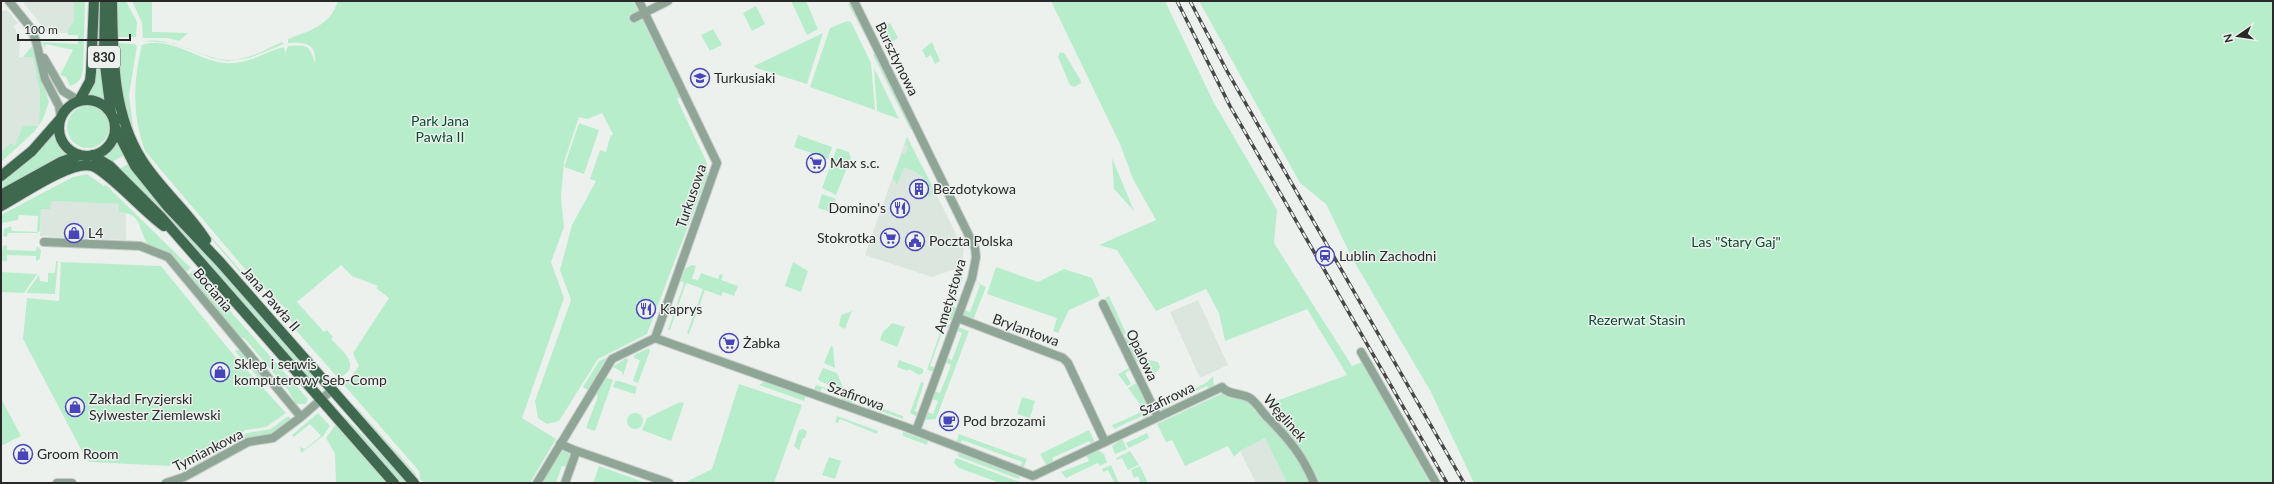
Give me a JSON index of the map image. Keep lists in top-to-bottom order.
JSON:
{
  "streets": {
    "main road": ["830", "Jana Pawła II"],
    "street": [
      "Bursztynowa",
      "Turkusowa",
      "Bociania",
      "Ametystowa",
      "Brylantowa",
      "Opalowa",
      "Szafirowa",
      "Węglinek",
      "Tymiankowa"
    ]
  },
  "crossings": [
    ["830", "Jana Pawła II"],
    ["Bursztynowa", "Ametystowa"],
    ["Turkusowa", "Szafirowa"],
    ["Bociania", "Tymiankowa"],
    ["Ametystowa", "Brylantowa"],
    ["Ametystowa", "Szafirowa"],
    ["Brylantowa", "Szafirowa"],
    ["Opalowa", "Szafirowa"],
    ["Szafirowa", "Węglinek"]
  ],
  "parks": ["Park Jana Pawła II", "Las \"Stary Gaj\"", "Rezerwat Stasin"],
  "places": {
    "school or university": ["Turkusiaki"],
    "supermarket": ["Max s.c.", "Stokrotka", "Żabka"],
    "building": ["Bezdotykowa"],
    "restaurant": ["Domino's", "Kaprys"],
    "shop": [
      "L4",
      "Sklep i serwis komputerowy Seb-Comp",
      "Zakład Fryzjerski Sylwester Ziemlewski",
      "Groom Room"
    ],
    "public building": ["Poczta Polska"],
    "station": ["Lublin Zachodni"],
    "cafe": ["Pod brzozami"]
  },
  "scale_bar": "100 m",
  "north": "left"
}
